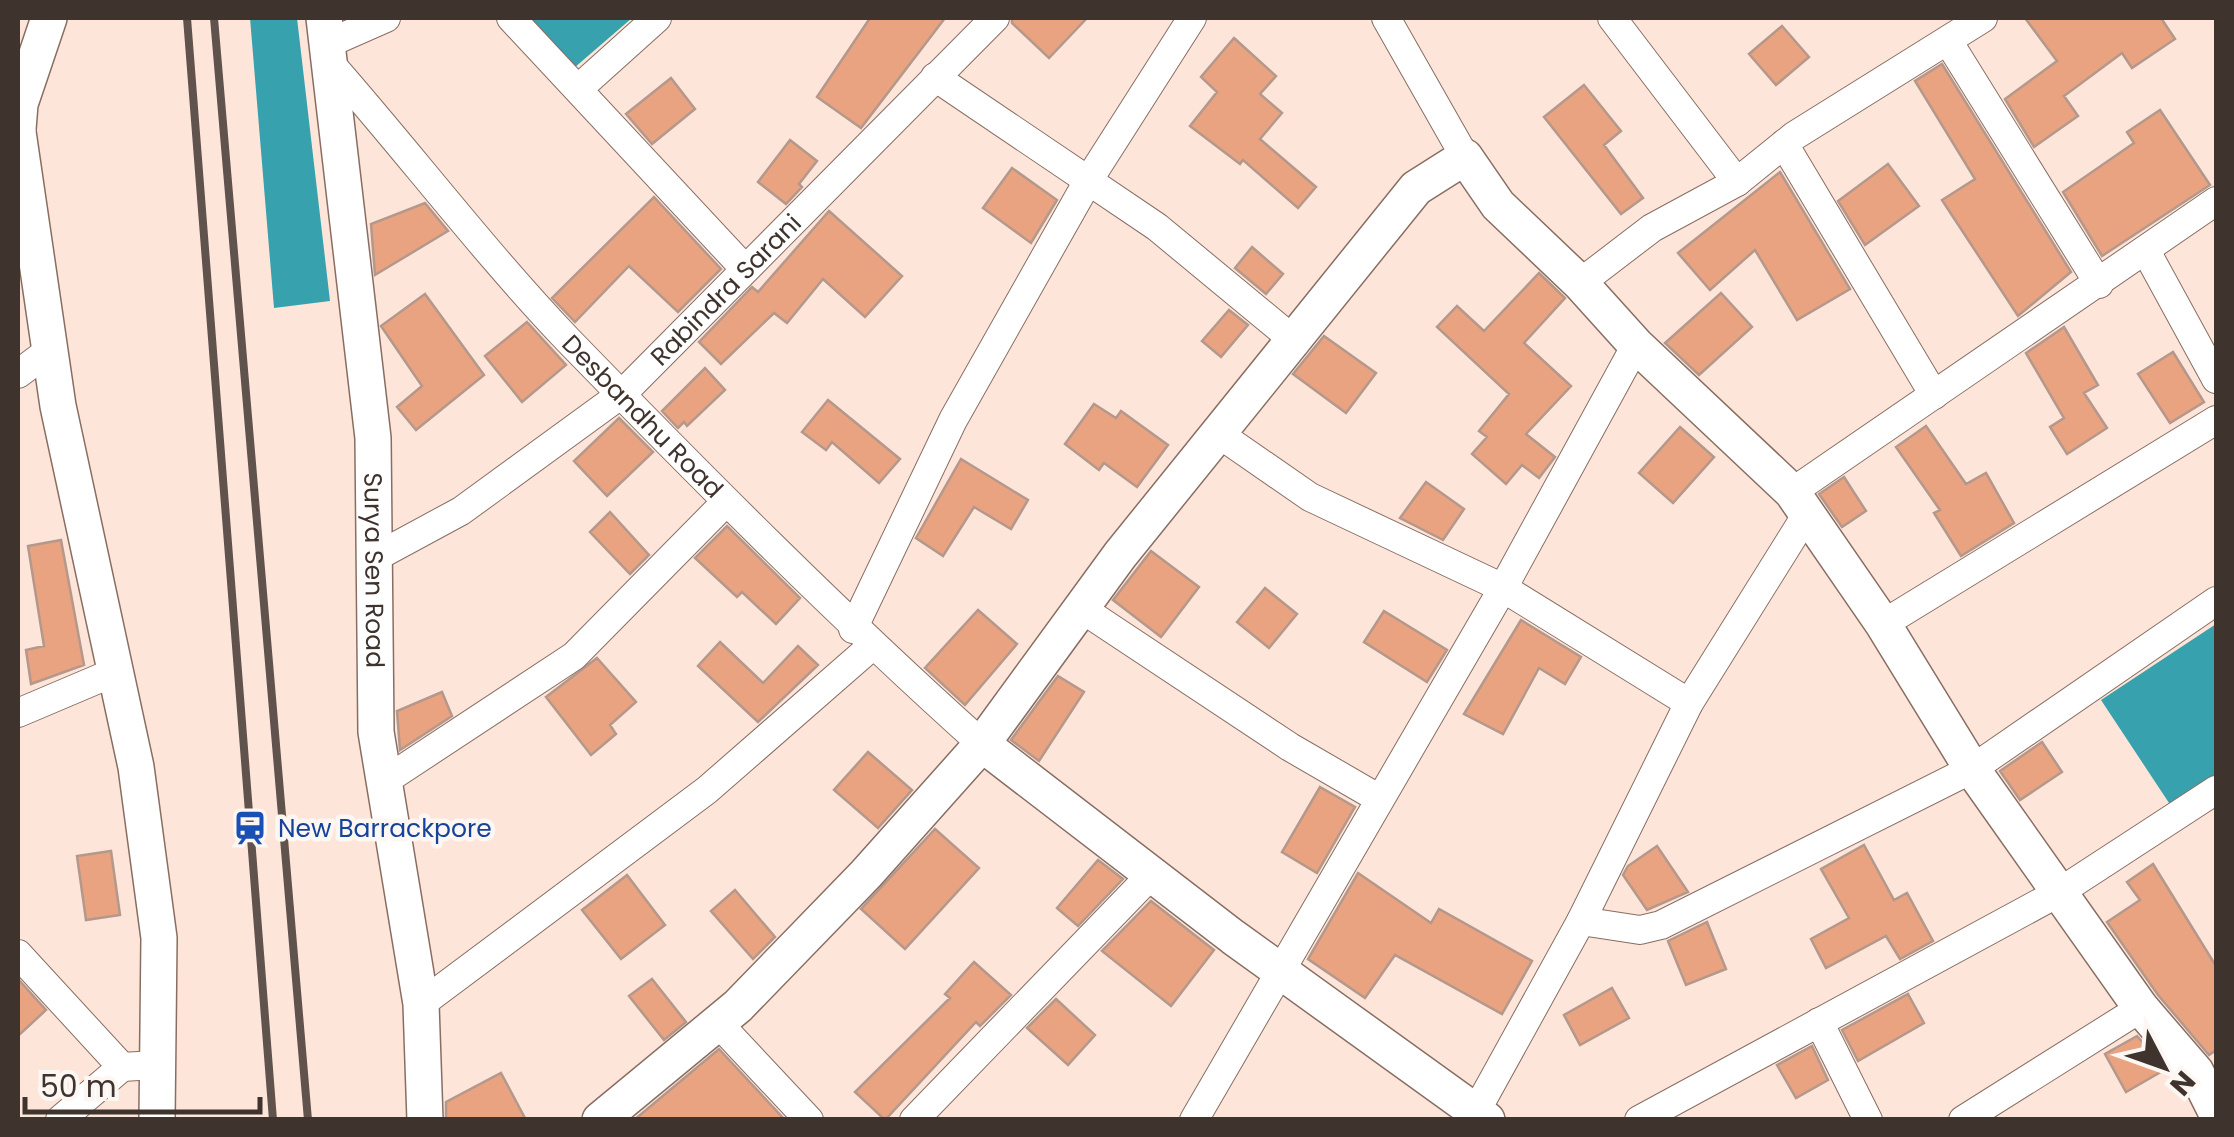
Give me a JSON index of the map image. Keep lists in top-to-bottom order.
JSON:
{
  "streets": {
    "street": ["Rabindra Sarani", "Desbandhu Road", "Surya Sen Road"]
  },
  "crossings": [
    ["Rabindra Sarani", "Desbandhu Road"],
    ["Rabindra Sarani", "Surya Sen Road"],
    ["Desbandhu Road", "Surya Sen Road"]
  ],
  "places": {
    "station": ["New Barrackpore"]
  },
  "scale_bar": "50 m",
  "north": "bottom right"
}
